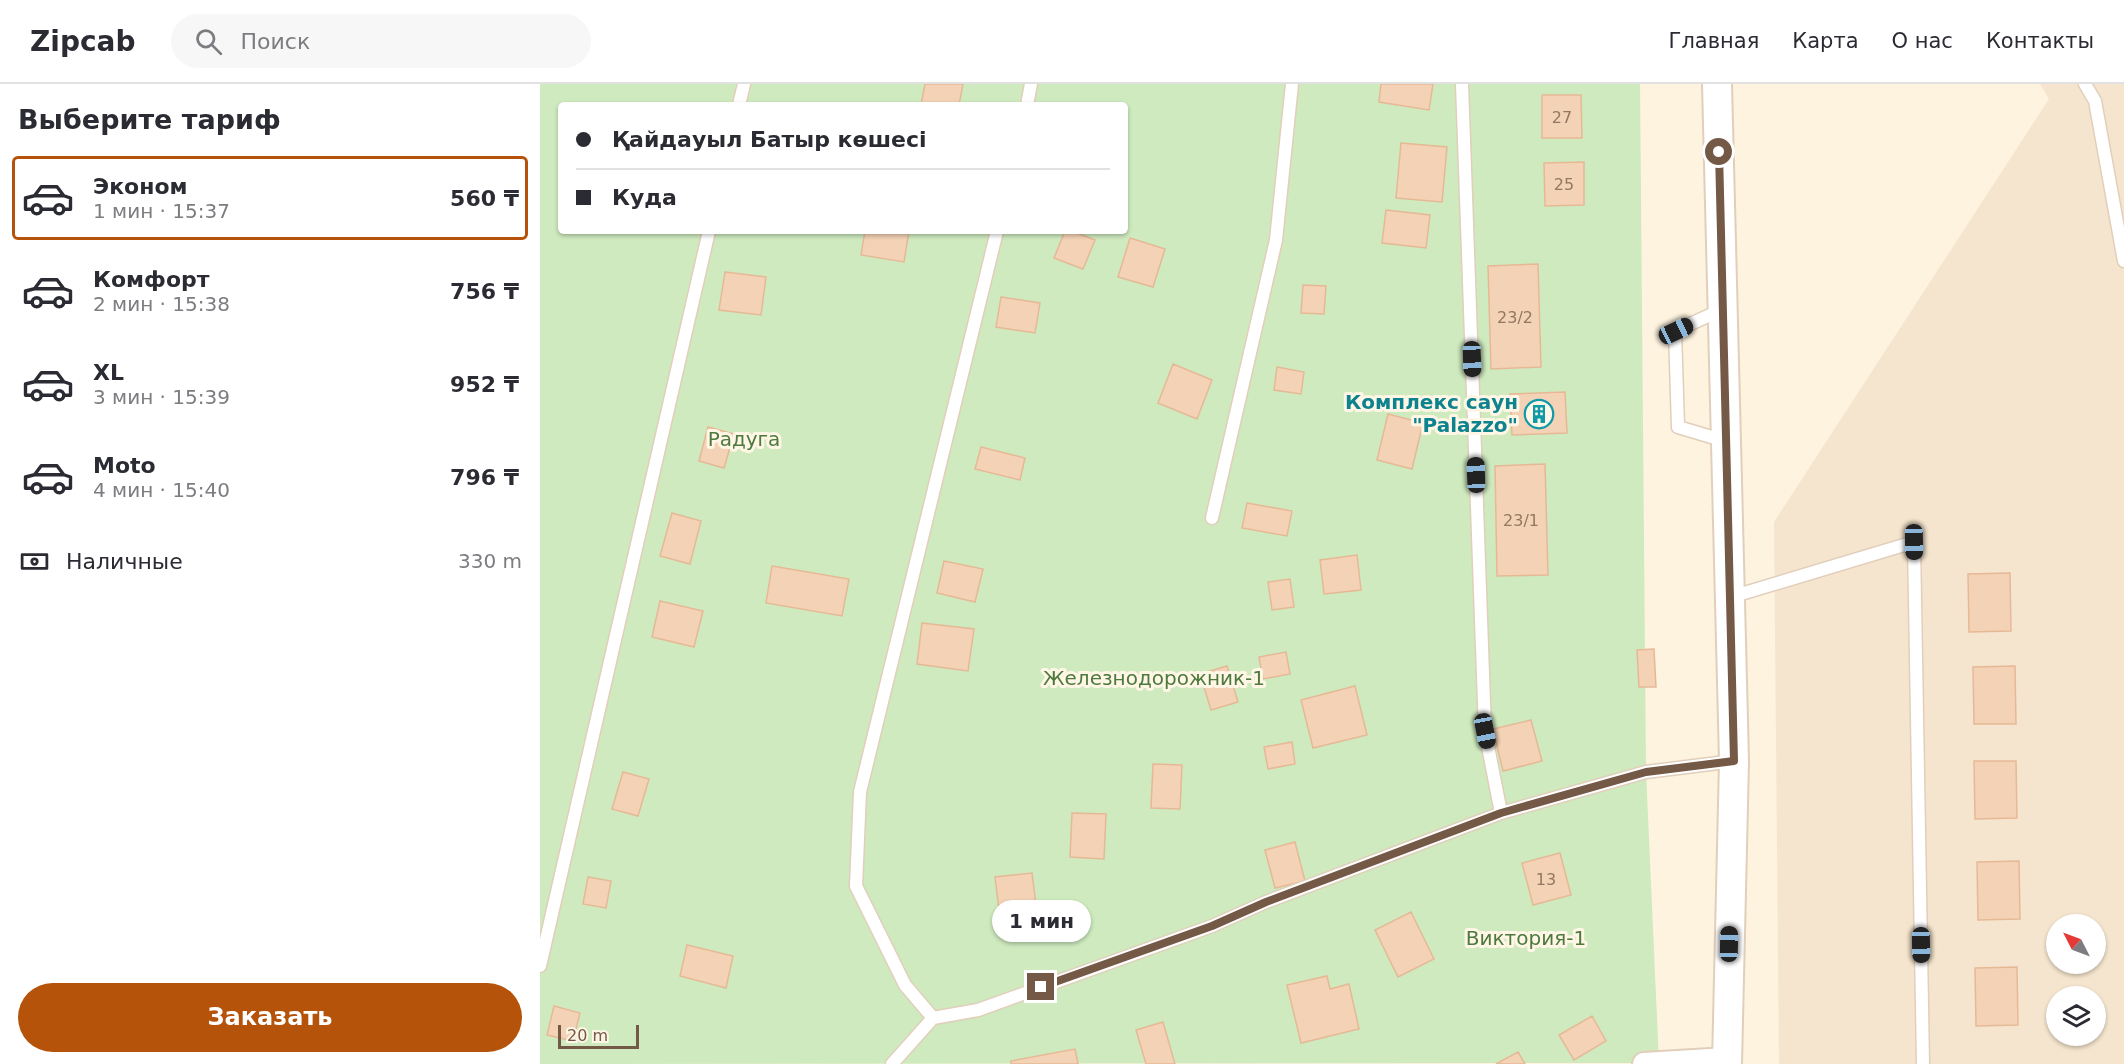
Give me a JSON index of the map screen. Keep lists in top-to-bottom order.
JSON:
{
  "parks": ["Радуга", "Железнодорожник-1", "Виктория-1"],
  "places": {
    "building": ["Комплекс саун \"Palazzo\""]
  },
  "house_numbers": [
    "27",
    "25",
    "23/2",
    "23/1",
    "13"
  ],
  "scale_bar": "20 m",
  "north": "top left",
  "page": {
    "header": "Zipcab",
    "search": "Поиск",
    "nav": [
      "Главная",
      "Карта",
      "О нас",
      "Контакты"
    ],
    "heading": "Выберите тариф",
    "banner": ["Қайдауыл Батыр көшесі", "Куда"],
    "list": [
      {
        "name": "Эконом",
        "note": "1 мин · 15:37",
        "value": "560 ₸"
      },
      {
        "name": "Комфорт",
        "note": "2 мин · 15:38",
        "value": "756 ₸"
      },
      {
        "name": "XL",
        "note": "3 мин · 15:39",
        "value": "952 ₸"
      },
      {
        "name": "Moto",
        "note": "4 мин · 15:40",
        "value": "796 ₸"
      }
    ],
    "pay": ["Наличные", "330 m"],
    "bubble": "1 мин",
    "buttons": "Заказать",
    "scale": "20 m"
  }
}
